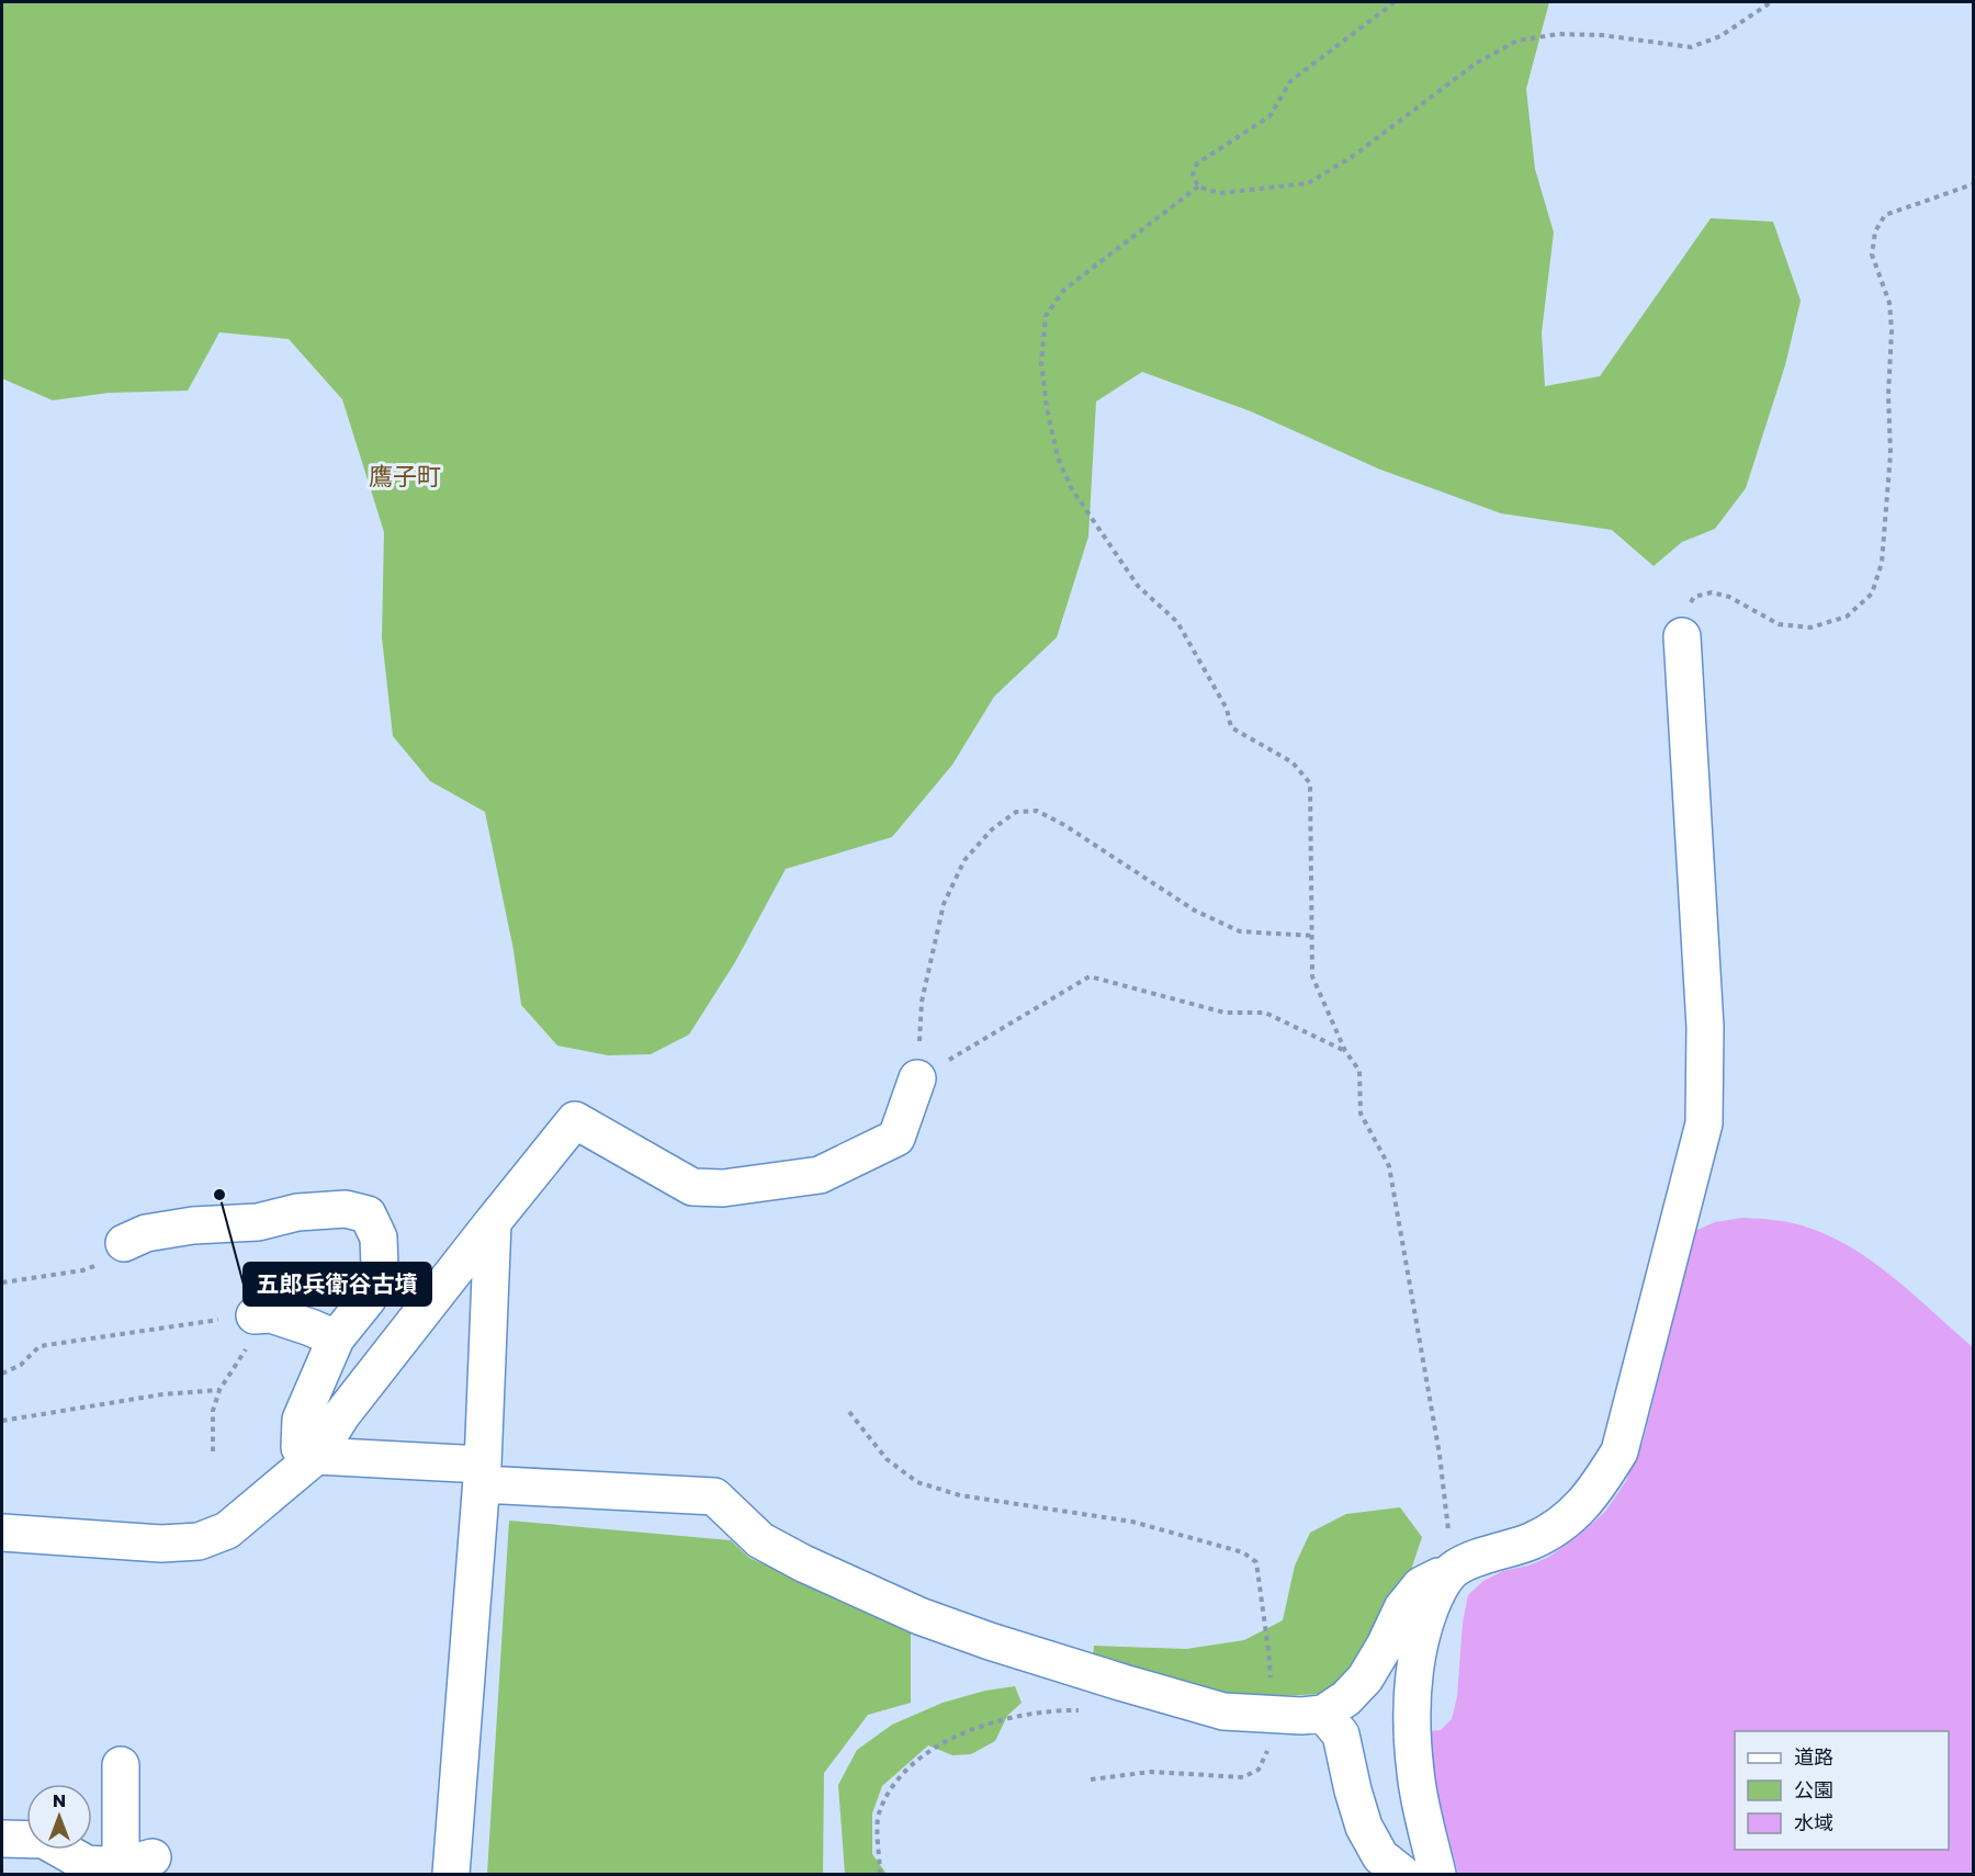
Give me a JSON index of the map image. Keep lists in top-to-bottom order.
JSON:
{
  "districts": ["鷹子町"],
  "places": ["五郎兵衛谷古墳"],
  "legend": ["道路", "公園", "水域"],
  "north": "top"
}
